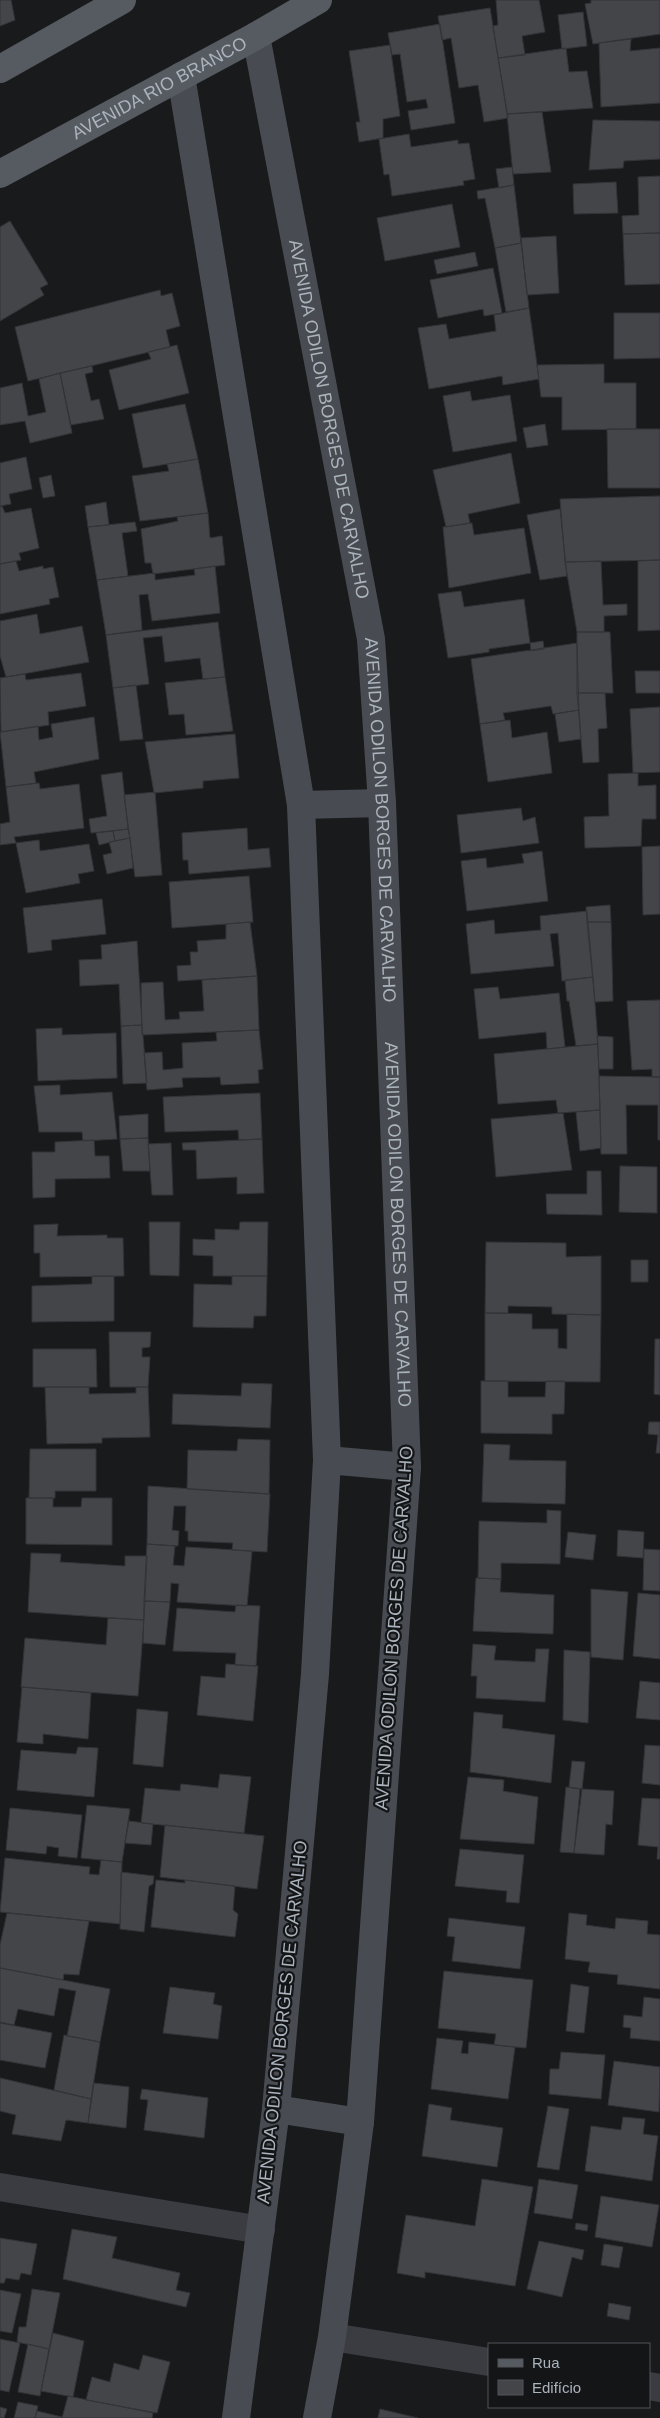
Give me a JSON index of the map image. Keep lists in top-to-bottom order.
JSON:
{
  "streets": {
    "main road": ["AVENIDA RIO BRANCO"],
    "street": ["AVENIDA ODILON BORGES DE CARVALHO"]
  },
  "crossings": [
    ["AVENIDA RIO BRANCO", "AVENIDA ODILON BORGES DE CARVALHO"]
  ],
  "legend": ["Rua", "Edifício"]
}
